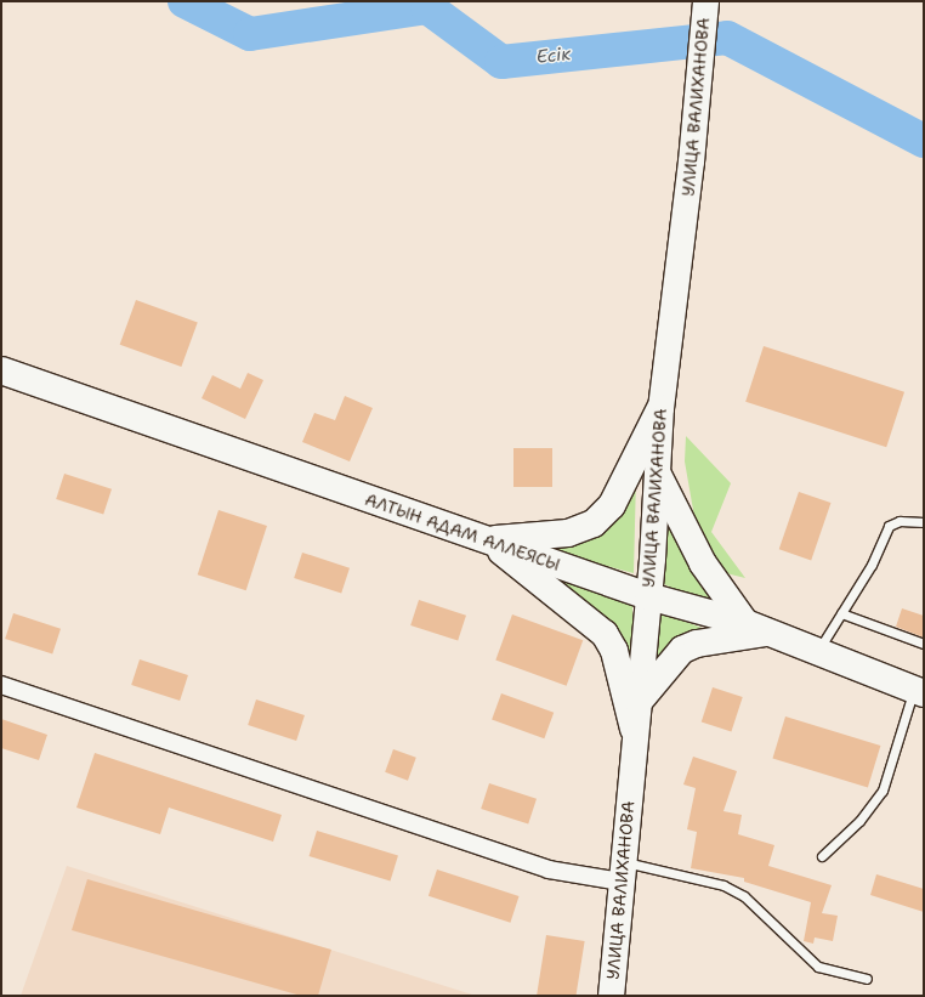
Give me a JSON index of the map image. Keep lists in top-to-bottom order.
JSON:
{
  "streets": {
    "main road": ["УЛИЦА ВАЛИХАНОВА", "АЛТЫН АДАМ АЛЛЕЯСЫ"]
  },
  "crossings": [
    ["УЛИЦА ВАЛИХАНОВА", "АЛТЫН АДАМ АЛЛЕЯСЫ"]
  ],
  "water": ["Есік"]
}
